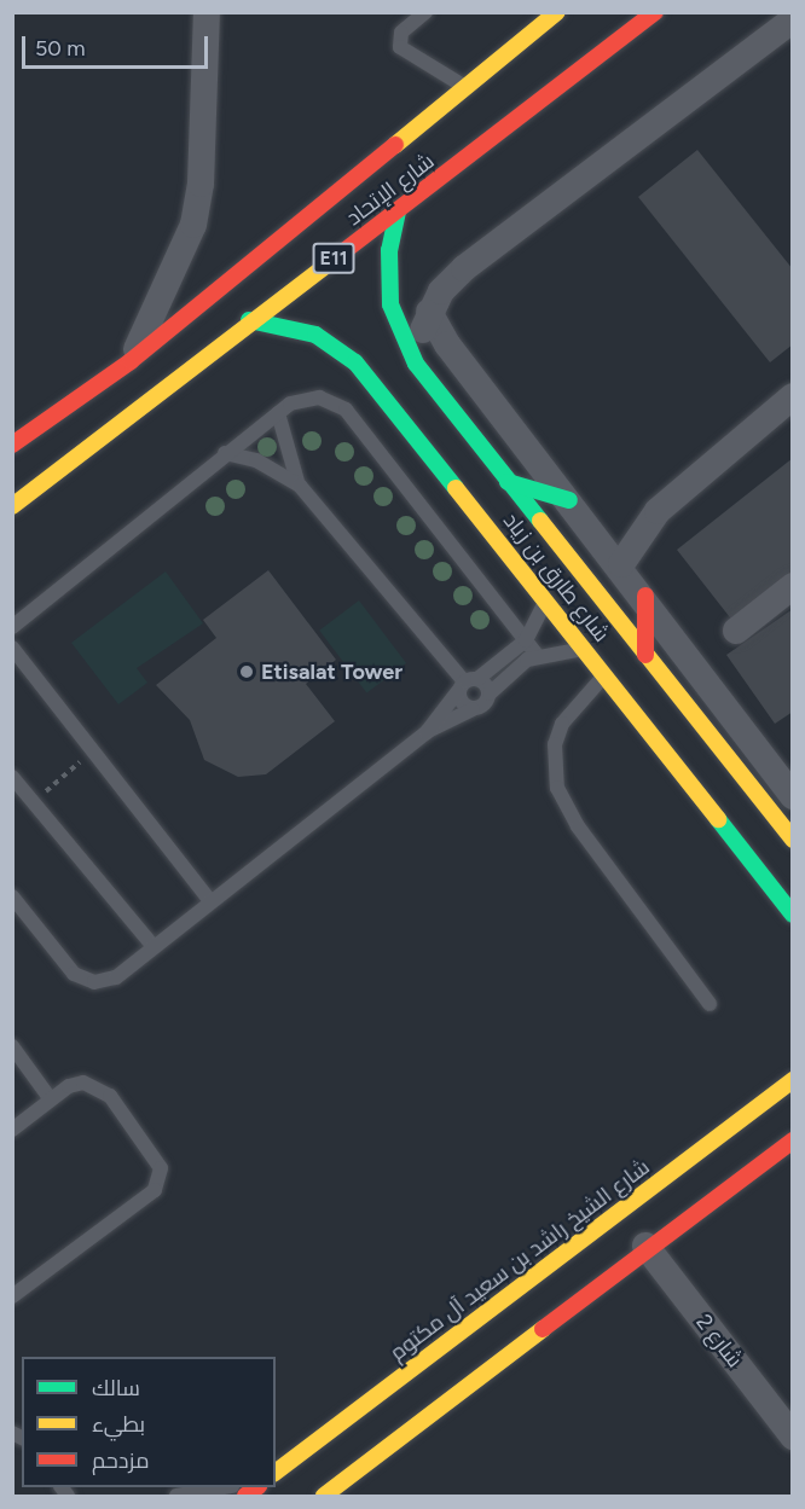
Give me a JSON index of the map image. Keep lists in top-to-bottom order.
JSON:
{
  "streets": {
    "main road": [
      "شارع الإتحاد",
      "E11",
      "شارع طارق بن زياد",
      "شارع الشيخ راشد بن سعيد آل مكتوم"
    ],
    "street": ["شارع 2"]
  },
  "crossings": [
    ["شارع الإتحاد", "شارع طارق بن زياد"]
  ],
  "places": ["Etisalat Tower"],
  "legend": ["سالك", "بطيء", "مزدحم"],
  "scale_bar": "50 m"
}
